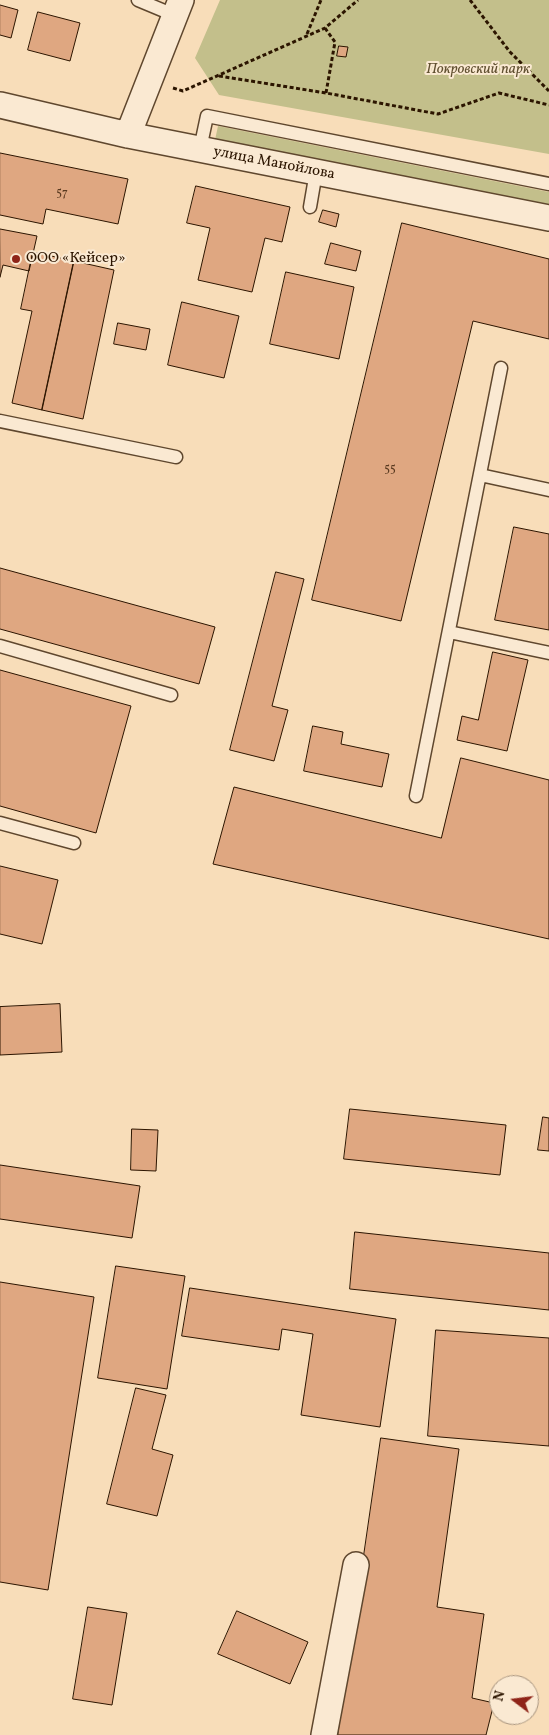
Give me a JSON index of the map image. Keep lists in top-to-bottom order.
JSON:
{
  "streets": {
    "street": ["улица Манойлова"]
  },
  "parks": ["Покровский парк"],
  "places": ["ООО «Кейсер»"],
  "house_numbers": ["57", "55"],
  "north": "left"
}
